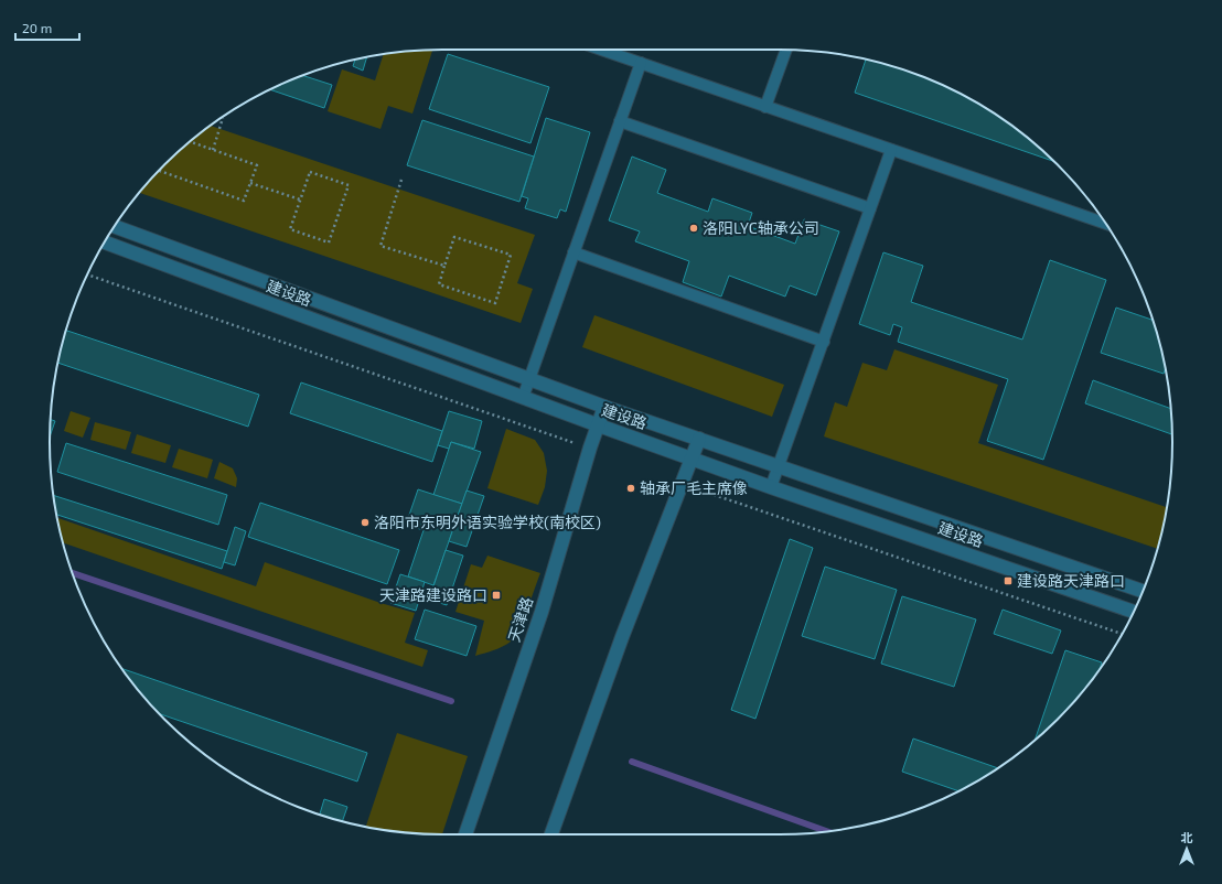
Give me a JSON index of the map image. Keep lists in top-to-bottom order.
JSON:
{
  "streets": {
    "street": ["建设路", "天津路"]
  },
  "crossings": [
    ["建设路", "天津路"]
  ],
  "places": {
    "other": ["洛阳LYC轴承公司", "轴承厂毛主席像", "洛阳市东明外语实验学校(南校区)"],
    "transit": ["建设路天津路口", "天津路建设路口"]
  },
  "scale_bar": "20 m",
  "north": "top"
}
